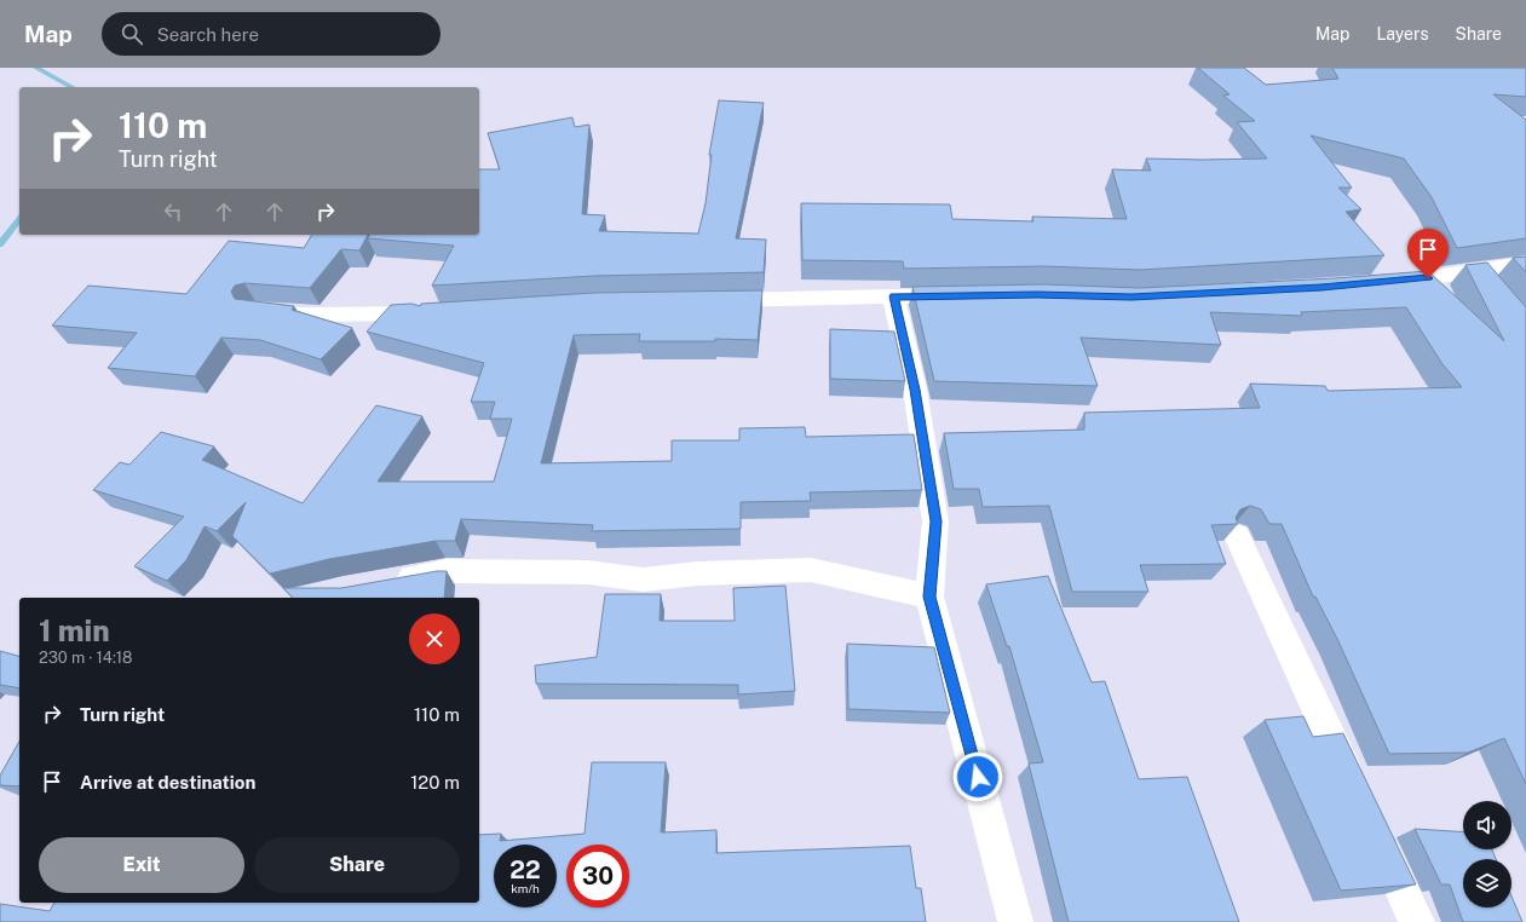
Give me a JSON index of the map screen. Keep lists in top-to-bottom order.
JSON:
{
  "page": {
    "header": "Map",
    "search": "Search here",
    "nav": ["Map", "Layers", "Share"],
    "turn": ["110 m", "Turn right"],
    "heading": ["1 min", "230 m · 14:18"],
    "list": [
      {
        "name": "Turn right",
        "value": "110 m"
      },
      {
        "name": "Arrive at destination",
        "value": "120 m"
      }
    ],
    "buttons": ["Exit", "Share"],
    "speed": "22 km/h",
    "limit": "30"
  }
}
